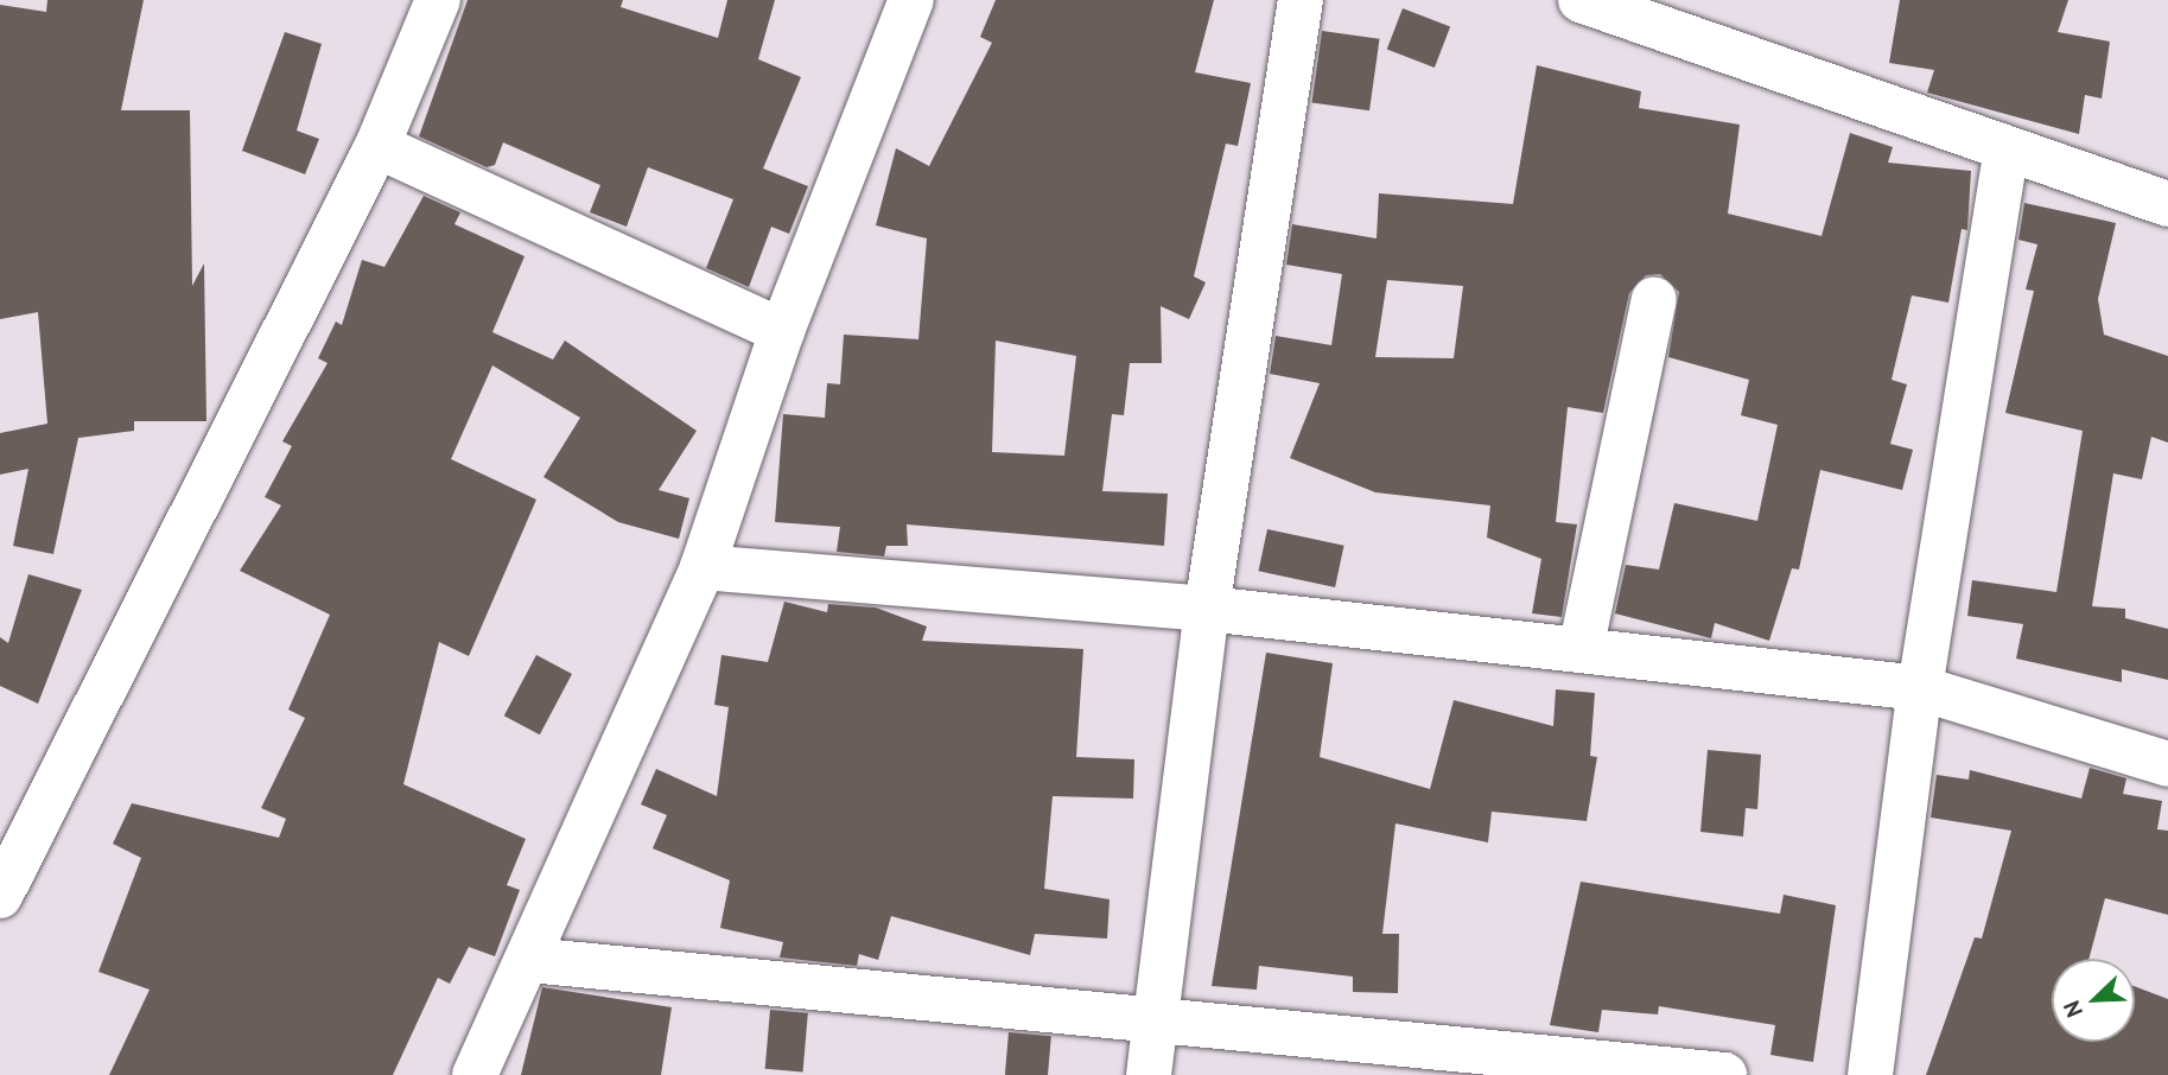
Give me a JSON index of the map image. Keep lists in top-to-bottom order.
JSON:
{
  "north": "bottom left"
}
